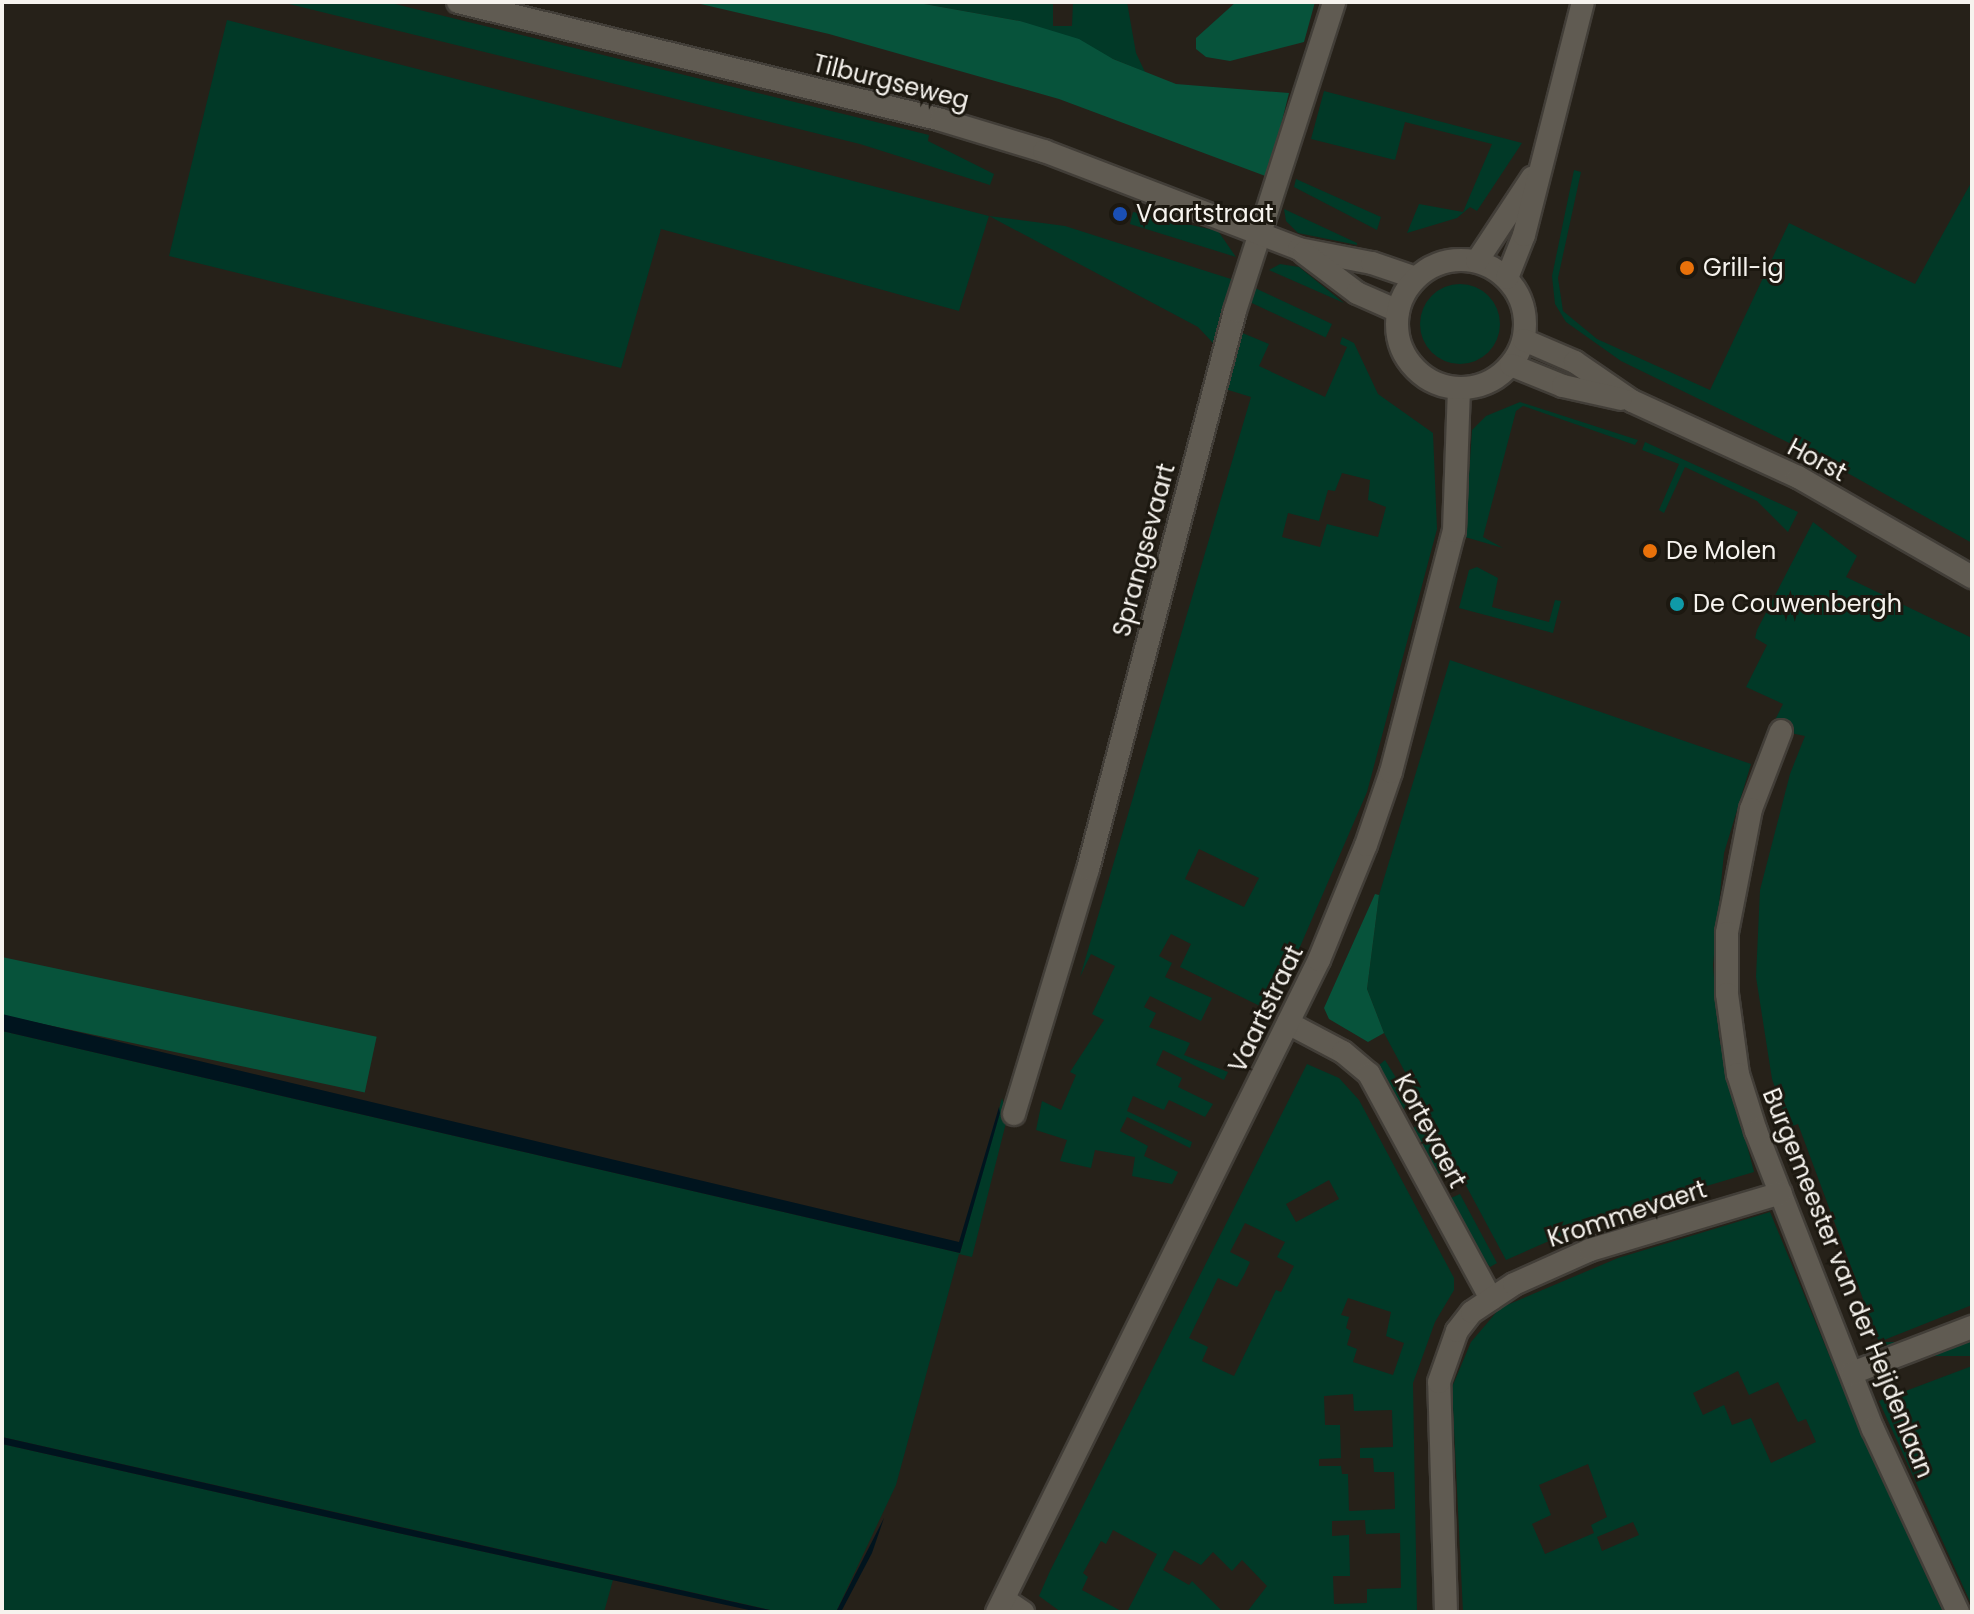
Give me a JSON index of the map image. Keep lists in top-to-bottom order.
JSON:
{
  "streets": {
    "street": [
      "Tilburgseweg",
      "Horst",
      "Sprangsevaart",
      "Vaartstraat",
      "Kortevaert",
      "Krommevaert",
      "Burgemeester van der Heijdenlaan"
    ]
  },
  "crossings": [
    ["Tilburgseweg", "Horst"],
    ["Tilburgseweg", "Sprangsevaart"],
    ["Tilburgseweg", "Vaartstraat"],
    ["Horst", "Vaartstraat"],
    ["Vaartstraat", "Kortevaert"],
    ["Kortevaert", "Krommevaert"],
    ["Krommevaert", "Burgemeester van der Heijdenlaan"]
  ],
  "places": [
    "Vaartstraat",
    "Grill-ig",
    "De Molen",
    "De Couwenbergh"
  ]
}
